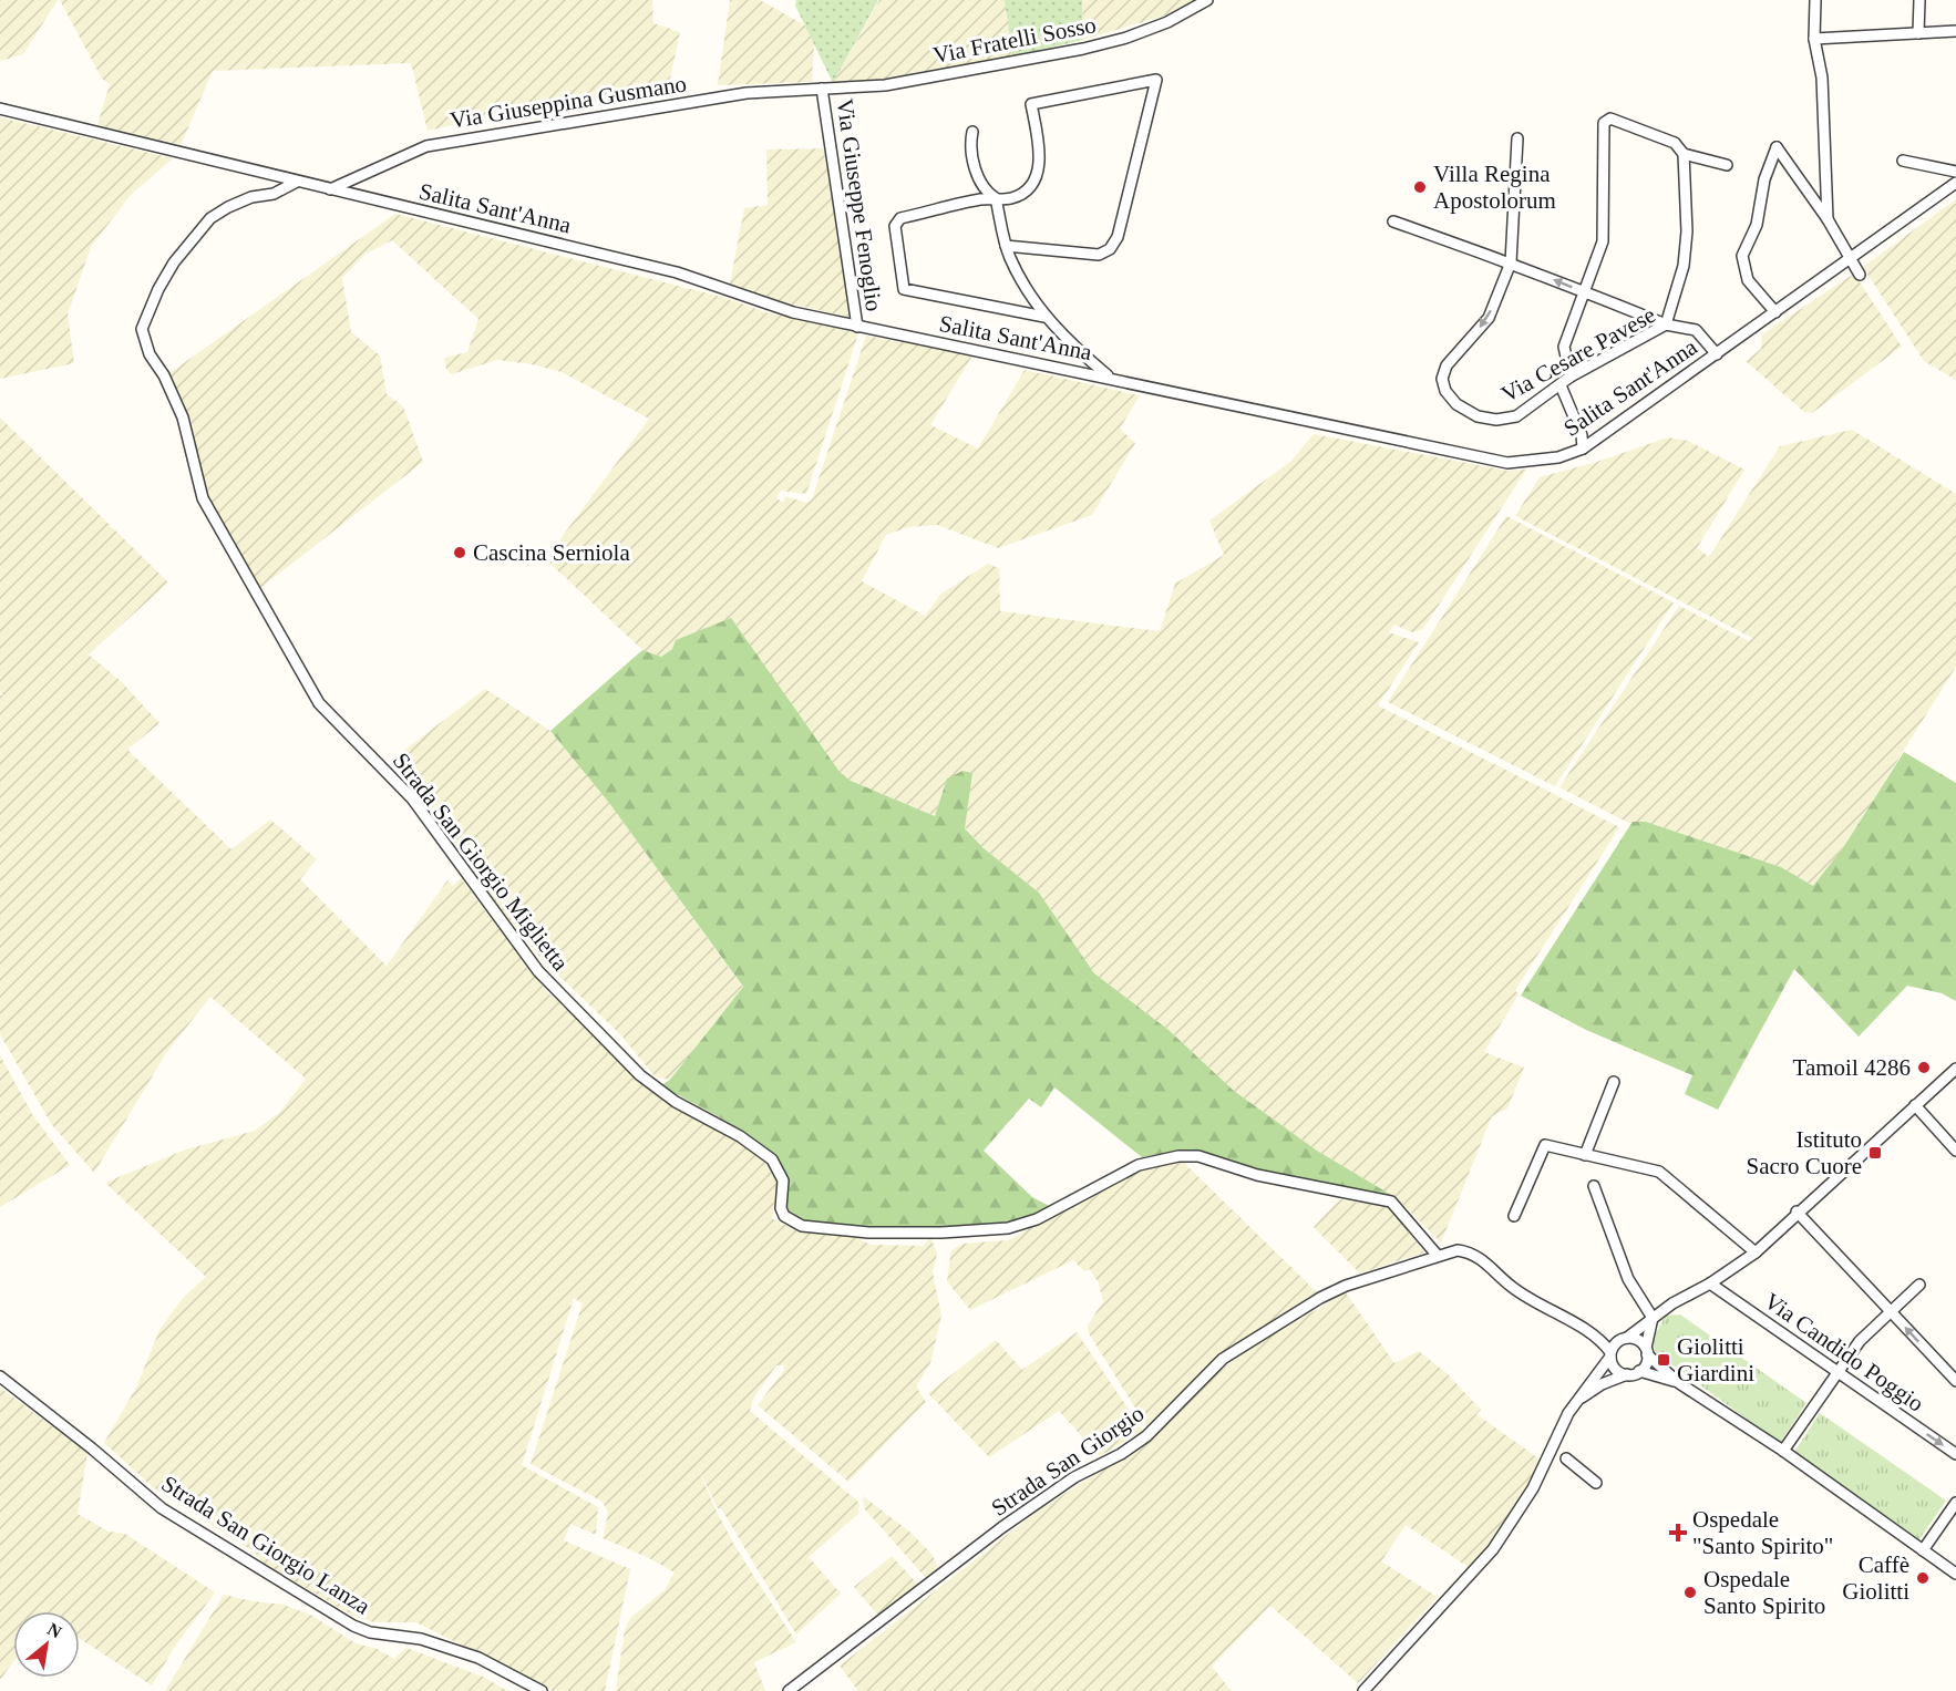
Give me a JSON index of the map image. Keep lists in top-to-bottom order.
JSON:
{
  "streets": {
    "street": [
      "Via Fratelli Sosso",
      "Via Giuseppina Gusmano",
      "Via Giuseppe Fenoglio",
      "Salita Sant'Anna",
      "Via Cesare Pavese",
      "Strada San Giorgio Miglietta",
      "Via Candido Poggio",
      "Strada San Giorgio",
      "Strada San Giorgio Lanza"
    ]
  },
  "crossings": [
    ["Via Fratelli Sosso", "Via Giuseppina Gusmano"],
    ["Via Fratelli Sosso", "Via Giuseppe Fenoglio"],
    ["Via Giuseppina Gusmano", "Via Giuseppe Fenoglio"],
    ["Via Giuseppina Gusmano", "Salita Sant'Anna"],
    ["Via Giuseppe Fenoglio", "Salita Sant'Anna"],
    ["Salita Sant'Anna", "Via Cesare Pavese"],
    ["Salita Sant'Anna", "Strada San Giorgio Miglietta"],
    ["Strada San Giorgio Miglietta", "Strada San Giorgio"]
  ],
  "places": {
    "other": [
      "Villa Regina Apostolorum",
      "Cascina Serniola",
      "Tamoil 4286",
      "Caffè Giolitti",
      "Ospedale Santo Spirito"
    ],
    "transit": ["Istituto Sacro Cuore", "Giolitti Giardini"],
    "health": ["Ospedale \"Santo Spirito\""]
  },
  "north": "top right"
}
